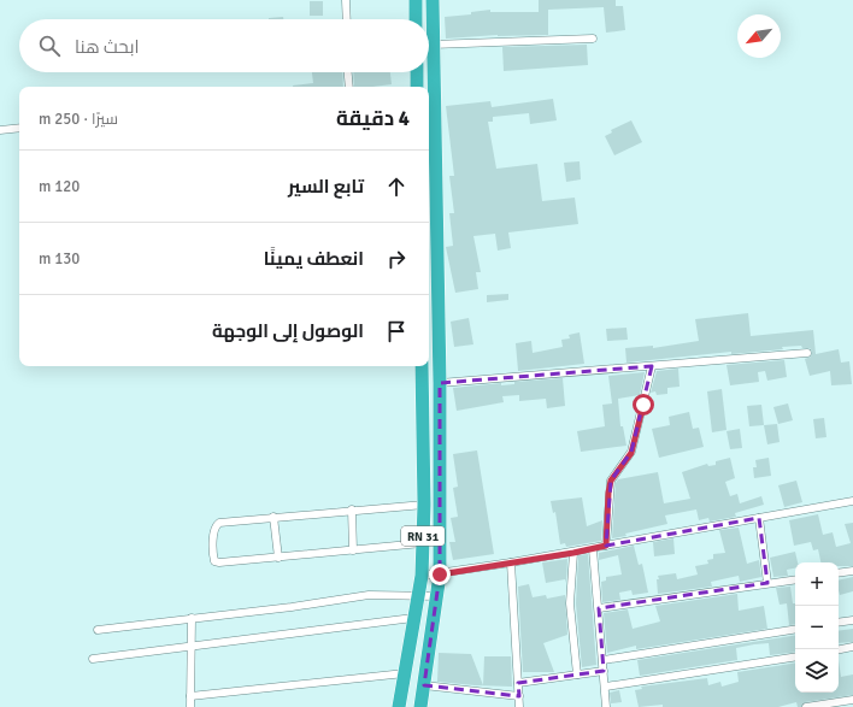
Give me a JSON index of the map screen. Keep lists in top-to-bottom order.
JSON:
{
  "streets": {
    "highway": ["RN 31"]
  },
  "north": "bottom left",
  "page": {
    "search": "ابحث هنا",
    "heading": ["4 دقيقة", "سيرًا · 250 m"],
    "list": [
      ["تابع السير", "120 m"],
      ["انعطف يمينًا", "130 m"],
      "الوصول إلى الوجهة"
    ],
    "map_buttons": ["+", "−"]
  }
}
